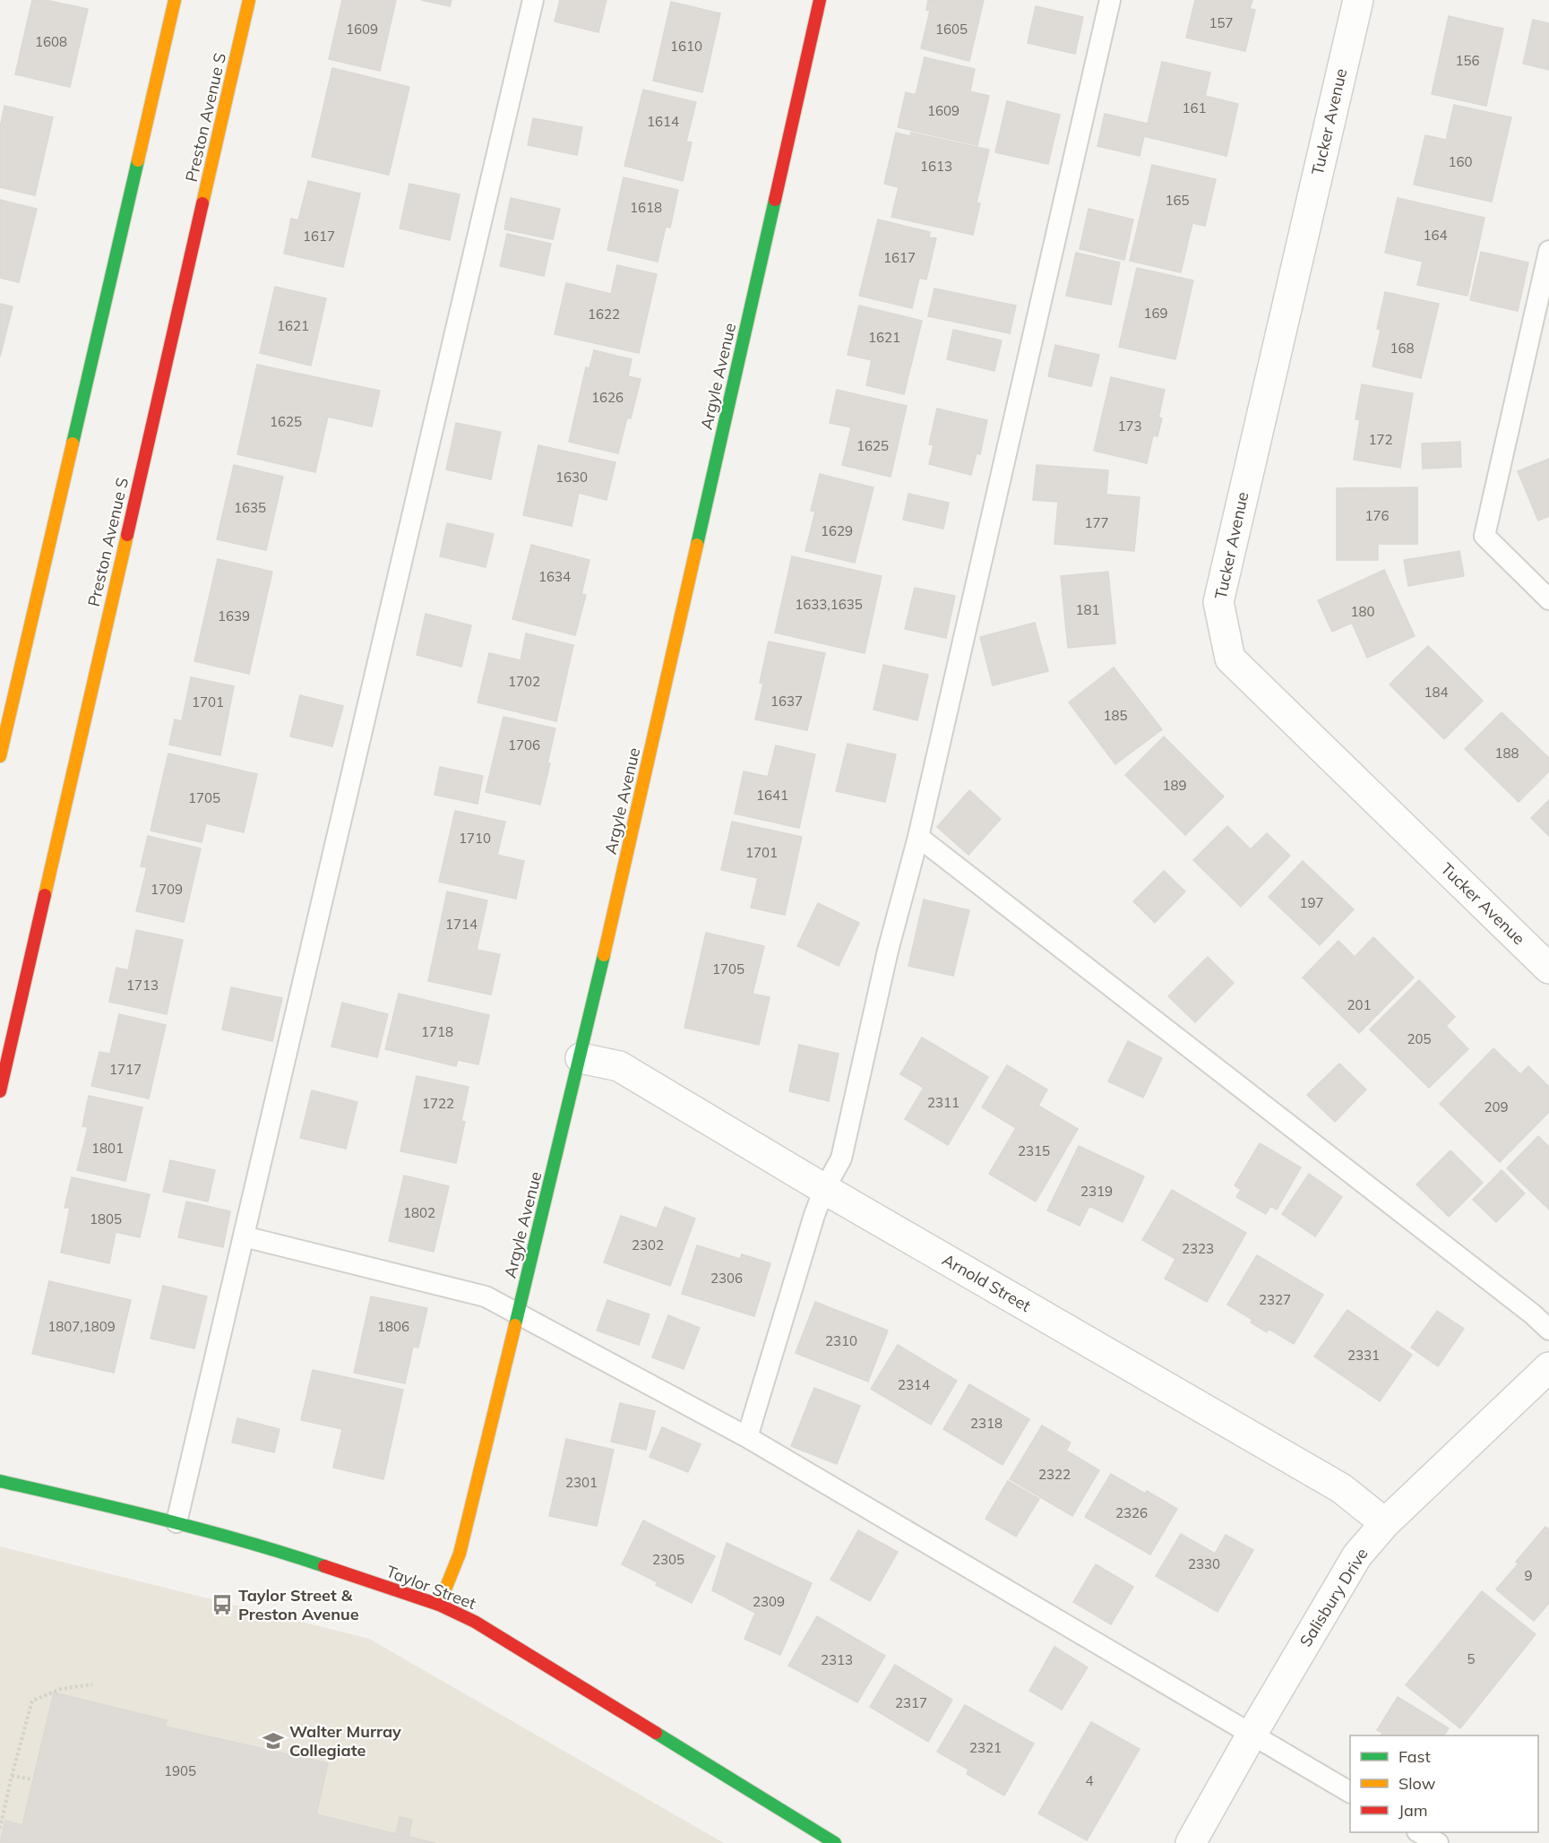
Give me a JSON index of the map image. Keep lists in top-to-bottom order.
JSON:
{
  "streets": {
    "main road": ["Preston Avenue S", "Argyle Avenue", "Taylor Street"],
    "street": ["Tucker Avenue", "Arnold Street", "Salisbury Drive"]
  },
  "crossings": [
    ["Argyle Avenue", "Arnold Street"],
    ["Argyle Avenue", "Taylor Street"],
    ["Arnold Street", "Salisbury Drive"]
  ],
  "places": {
    "bus stop": ["Taylor Street & Preston Avenue"],
    "school or university": ["Walter Murray Collegiate"]
  },
  "house_numbers": [
    "157",
    "1609",
    "1605",
    "1608",
    "1610",
    "156",
    "161",
    "1609",
    "1614",
    "160",
    "1613",
    "165",
    "1618",
    "164",
    "1617",
    "1617",
    "169",
    "1622",
    "1621",
    "1621",
    "168",
    "1626",
    "1625",
    "173",
    "172",
    "1625",
    "1630",
    "1635",
    "176",
    "177",
    "1629",
    "1634",
    "1633,1635",
    "181",
    "180",
    "1639",
    "1702",
    "184",
    "1637",
    "1701",
    "185",
    "1706",
    "188",
    "189",
    "1641",
    "1705",
    "1710",
    "1701",
    "1709",
    "197",
    "1714",
    "1705",
    "1713",
    "201",
    "1718",
    "205",
    "1717",
    "2311",
    "1722",
    "209",
    "1801",
    "2315",
    "2319",
    "1802",
    "1805",
    "2302",
    "2323",
    "2306",
    "2327",
    "1807,1809",
    "1806",
    "2310",
    "2331",
    "2314",
    "2318",
    "2322",
    "2301",
    "2326",
    "2305",
    "2330",
    "9",
    "2309",
    "5",
    "2313",
    "2317",
    "2321",
    "1905",
    "4"
  ],
  "legend": ["Fast", "Slow", "Jam"]
}
